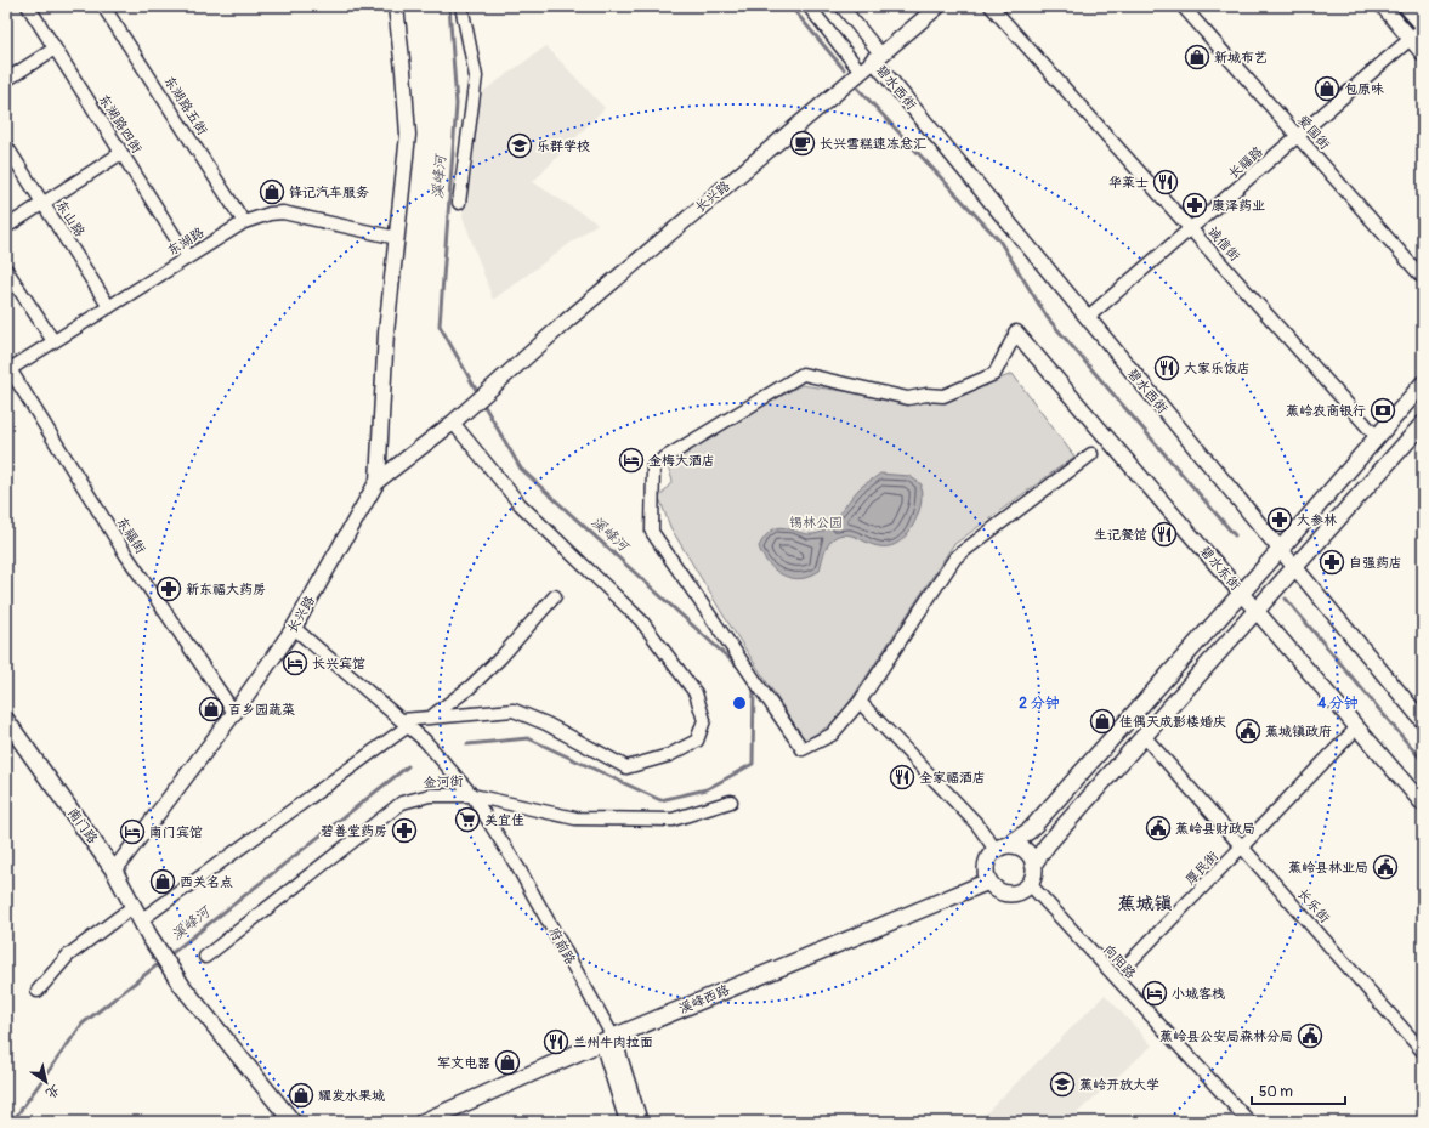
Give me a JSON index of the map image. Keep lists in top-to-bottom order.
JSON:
{
  "streets": {
    "main road": ["南门路", "溪峰西路"],
    "street": [
      "碧水西街",
      "东湖路五街",
      "东湖路四街",
      "爱国街",
      "长福路",
      "长兴路",
      "东山路",
      "东湖路",
      "诚信街",
      "东福街",
      "碧水东街",
      "金河街",
      "厚民街",
      "长乐街",
      "府前路",
      "向阳路"
    ]
  },
  "crossings": [
    ["碧水西街", "长福路"],
    ["碧水西街", "长兴路"],
    ["东湖路五街", "东湖路"],
    ["东湖路四街", "东湖路"],
    ["爱国街", "长福路"],
    ["长福路", "诚信街"],
    ["长兴路", "东福街"],
    ["长兴路", "南门路"],
    ["东山路", "东湖路"],
    ["东湖路", "东福街"],
    ["碧水东街", "厚民街"],
    ["金河街", "府前路"],
    ["厚民街", "长乐街"],
    ["府前路", "溪峰西路"],
    ["向阳路", "溪峰西路"]
  ],
  "districts": ["蕉城镇"],
  "water": ["溪峰河"],
  "parks": ["锡林公园"],
  "places": {
    "shop": [
      "新城布艺",
      "包原味",
      "锋记汽车服务",
      "百乡园蔬菜",
      "佳偶天成影楼婚庆",
      "西关名点",
      "军文电器",
      "耀发水果城"
    ],
    "cafe": ["长兴雪糕速冻总汇"],
    "school or university": ["乐群学校", "蕉岭开放大学"],
    "restaurant": [
      "华莱士",
      "大家乐饭店",
      "生记餐馆",
      "全家福酒店",
      "兰州牛肉拉面"
    ],
    "pharmacy": [
      "康泽药业",
      "大参林",
      "自强药店",
      "新东福大药房",
      "碧善堂药房"
    ],
    "bank": ["蕉岭农商银行"],
    "hotel": [
      "金梅大酒店",
      "长兴宾馆",
      "南门宾馆",
      "小城客栈"
    ],
    "public building": [
      "蕉城镇政府",
      "蕉岭县财政局",
      "蕉岭县林业局",
      "蕉岭县公安局森林分局"
    ],
    "supermarket": ["美宜佳"]
  },
  "scale_bar": "50 m",
  "north": "bottom right",
  "rings": ["2 分钟", "4 分钟"]
}
